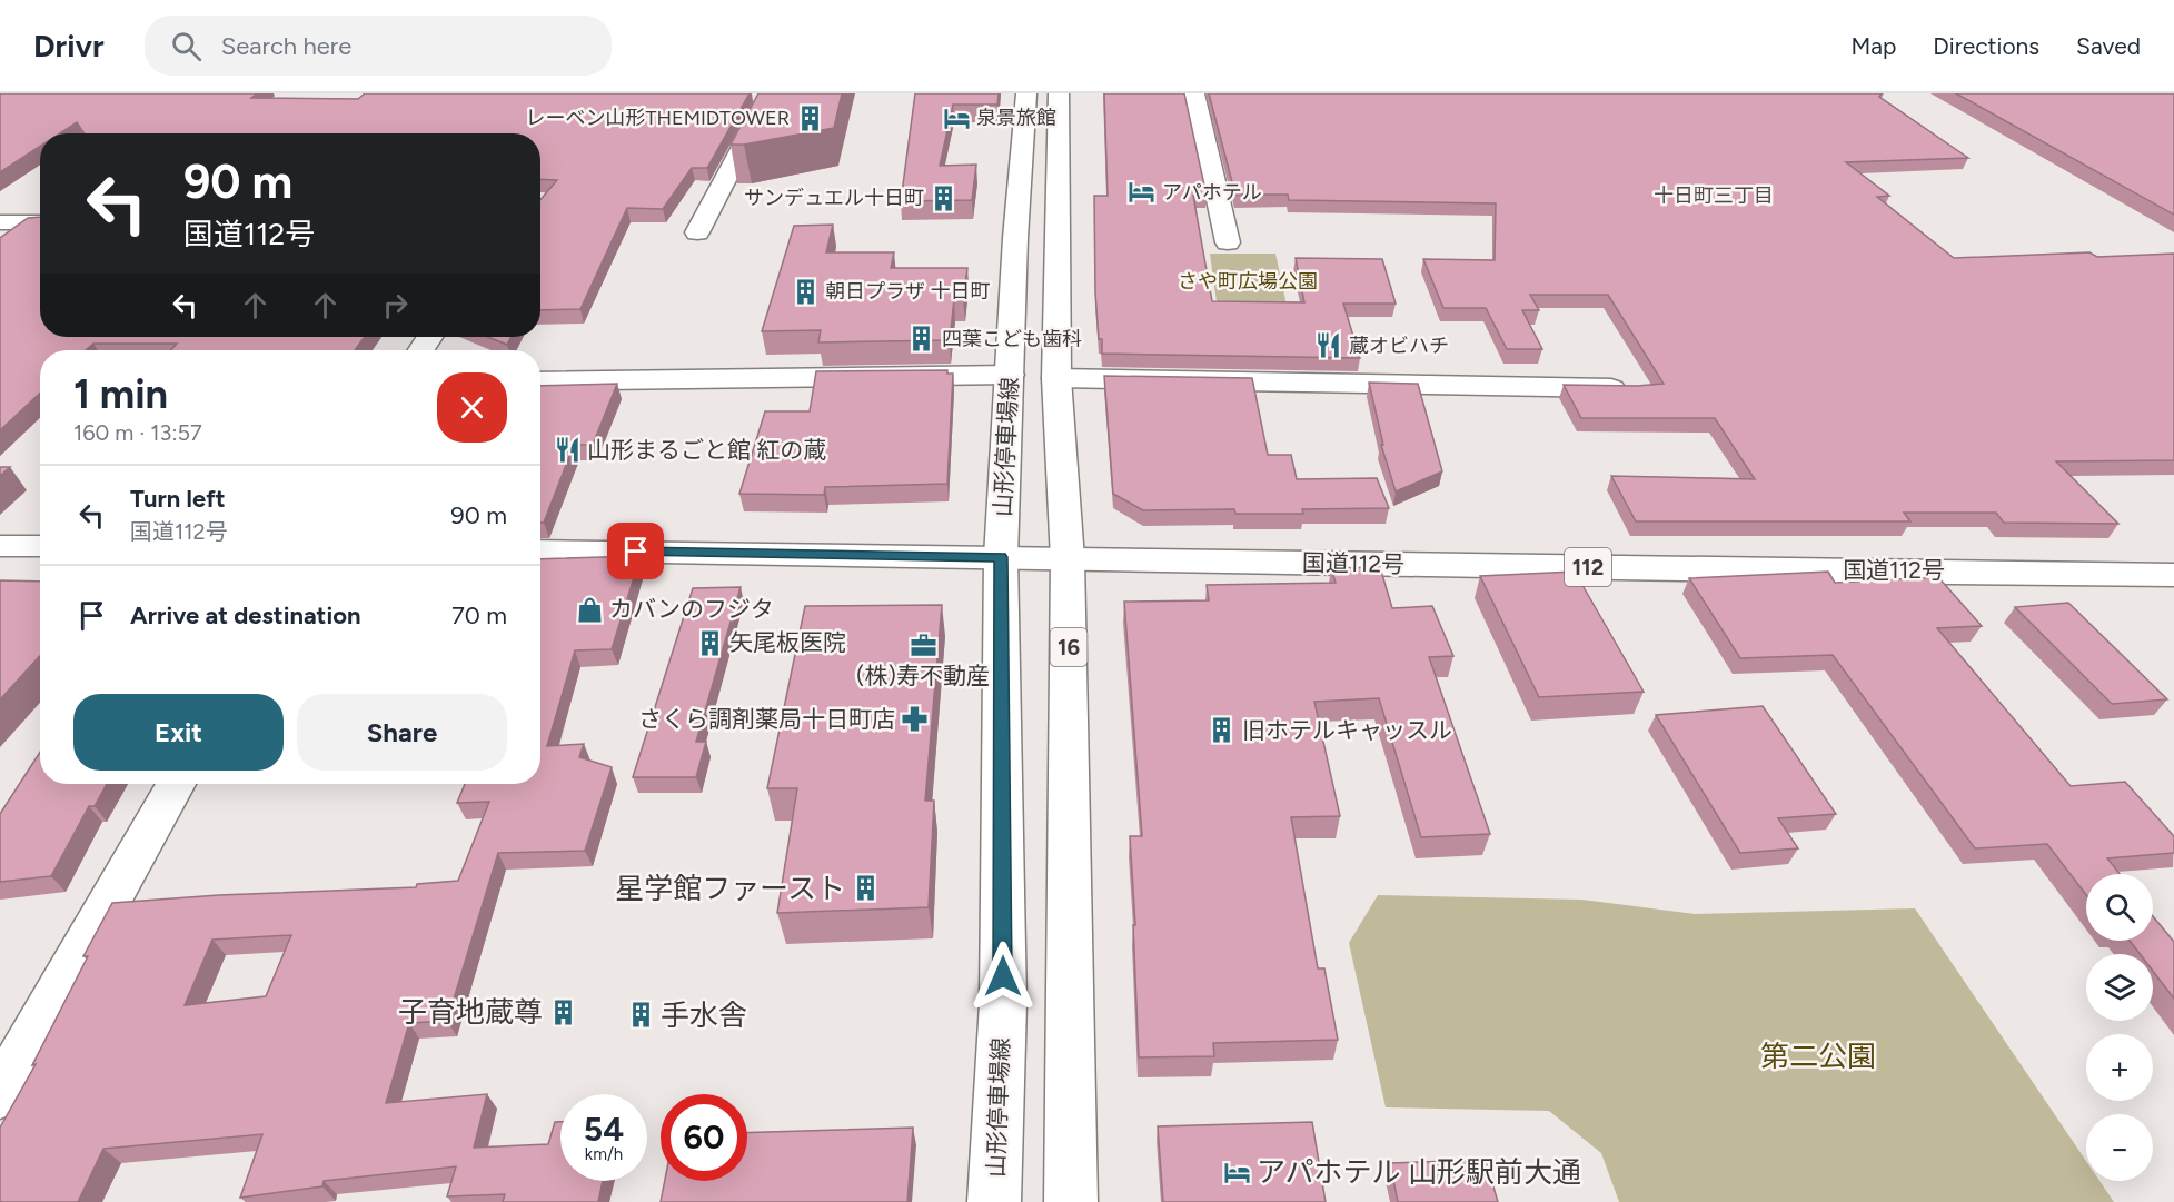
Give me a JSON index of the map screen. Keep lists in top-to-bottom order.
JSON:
{
  "streets": {
    "main road": [
      "山形停車場線",
      "国道112号",
      "112",
      "16"
    ]
  },
  "crossings": [
    ["山形停車場線", "国道112号"]
  ],
  "districts": ["十日町三丁目"],
  "parks": ["さや町広場公園", "第二公園"],
  "places": {
    "building": [
      "レーベン山形THEMIDTOWER",
      "サンデュエル十日町",
      "朝日プラザ 十日町",
      "四葉こども歯科",
      "矢尾板医院",
      "旧ホテルキャッスル",
      "星学館ファースト",
      "子育地蔵尊",
      "手水舎"
    ],
    "hotel": ["泉景旅館", "アパホテル", "アパホテル 山形駅前大通"],
    "restaurant": ["蔵オビハチ", "山形まるごと館 紅の蔵"],
    "shop": ["カバンのフジタ"],
    "office": ["(株)寿不動産"],
    "pharmacy": ["さくら調剤薬局十日町店"]
  },
  "page": {
    "header": "Drivr",
    "search": "Search here",
    "nav": ["Map", "Directions", "Saved"],
    "turn": ["90 m", "国道112号"],
    "heading": ["1 min", "160 m · 13:57"],
    "list": [
      {
        "name": "Turn left",
        "note": "国道112号",
        "value": "90 m"
      },
      {
        "name": "Arrive at destination",
        "value": "70 m"
      }
    ],
    "buttons": ["Exit", "Share"],
    "map_buttons": ["+", "−"],
    "speed": "54 km/h",
    "limit": "60"
  }
}
